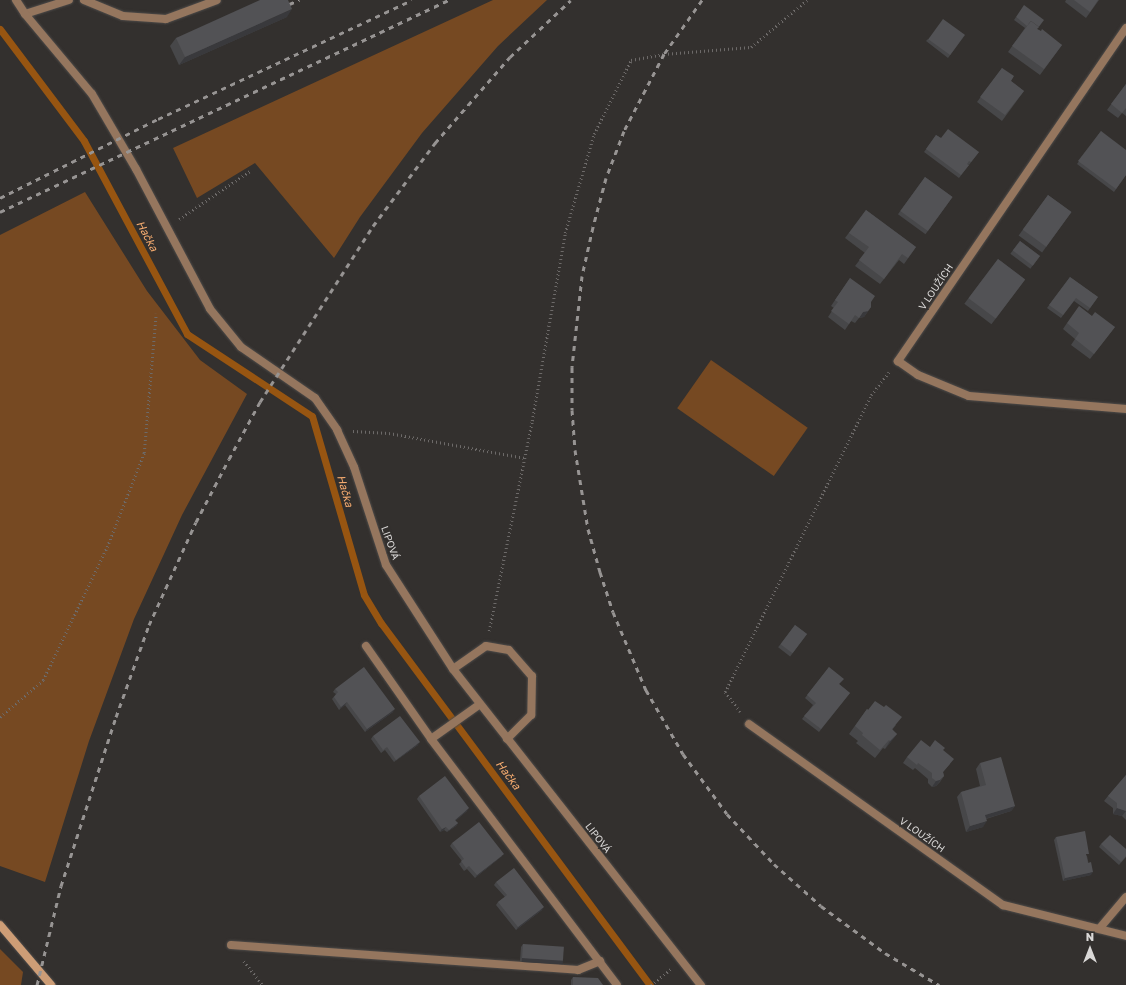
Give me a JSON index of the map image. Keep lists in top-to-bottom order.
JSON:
{
  "streets": {
    "street": ["V LOUŽÍCH", "LIPOVÁ"]
  },
  "water": ["Hačka"],
  "north": "top"
}
